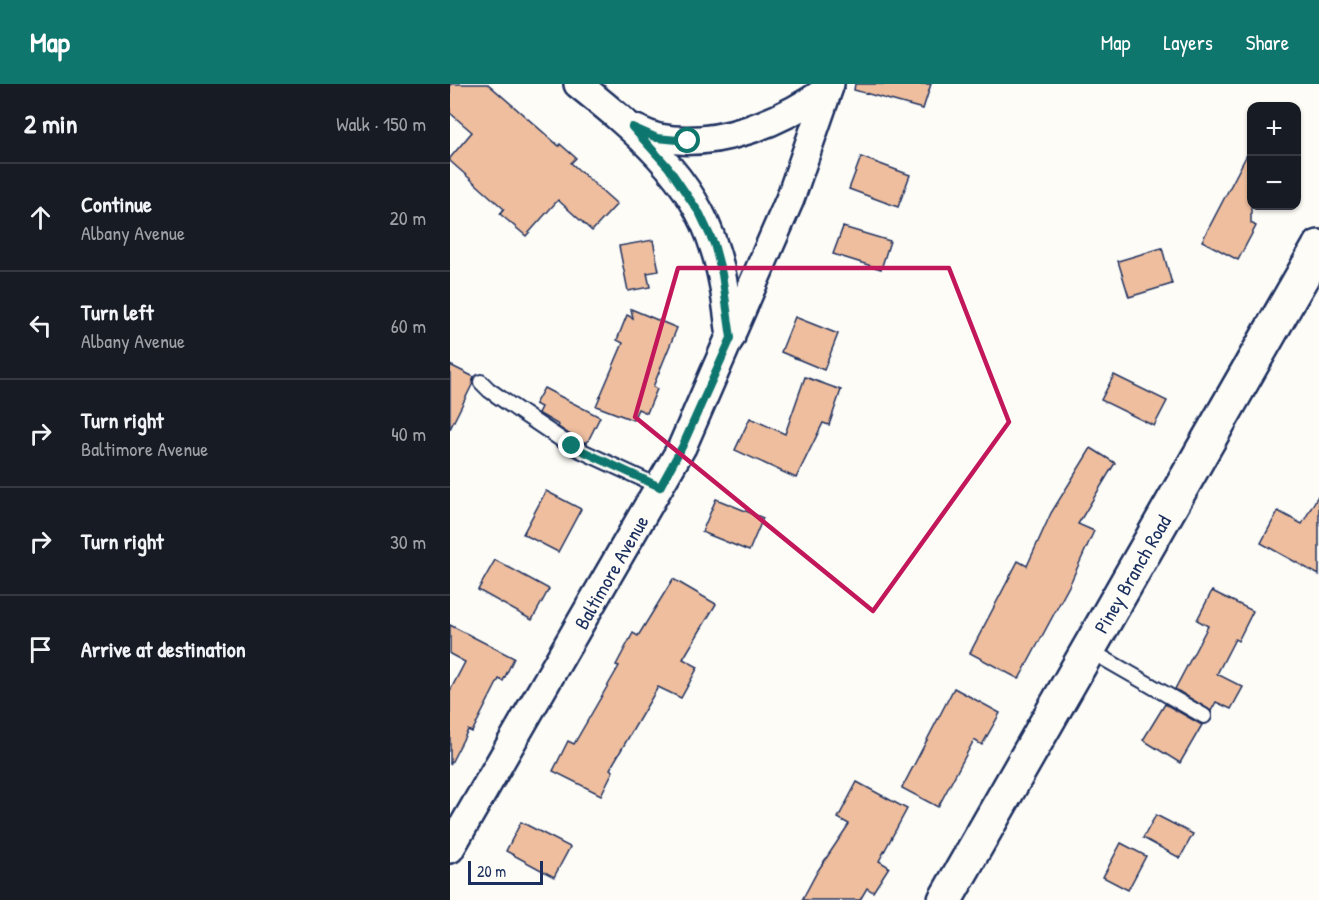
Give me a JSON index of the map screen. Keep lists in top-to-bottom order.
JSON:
{
  "streets": {
    "main road": ["Piney Branch Road"],
    "street": ["Baltimore Avenue"]
  },
  "scale_bar": "20 m",
  "page": {
    "header": "Map",
    "nav": ["Map", "Layers", "Share"],
    "heading": ["2 min", "Walk · 150 m"],
    "map_buttons": ["+", "−"],
    "list": [
      ["Continue", "Albany Avenue", "20 m"],
      ["Turn left", "Albany Avenue", "60 m"],
      ["Turn right", "Baltimore Avenue", "40 m"],
      ["Turn right", "30 m"],
      "Arrive at destination"
    ],
    "scale": "20 m"
  }
}
